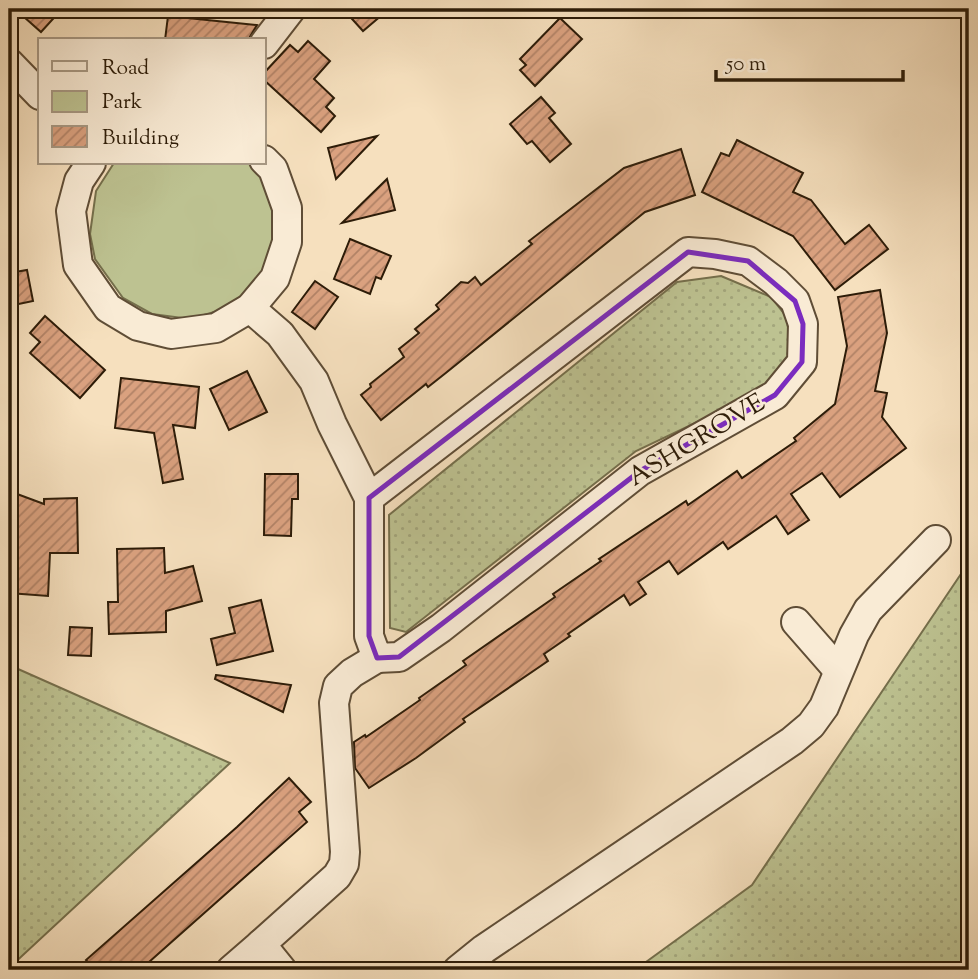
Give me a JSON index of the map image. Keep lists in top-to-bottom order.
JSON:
{
  "streets": {
    "street": ["ASHGROVE"]
  },
  "legend": ["Road", "Park", "Building"],
  "scale_bar": "50 m"
}
